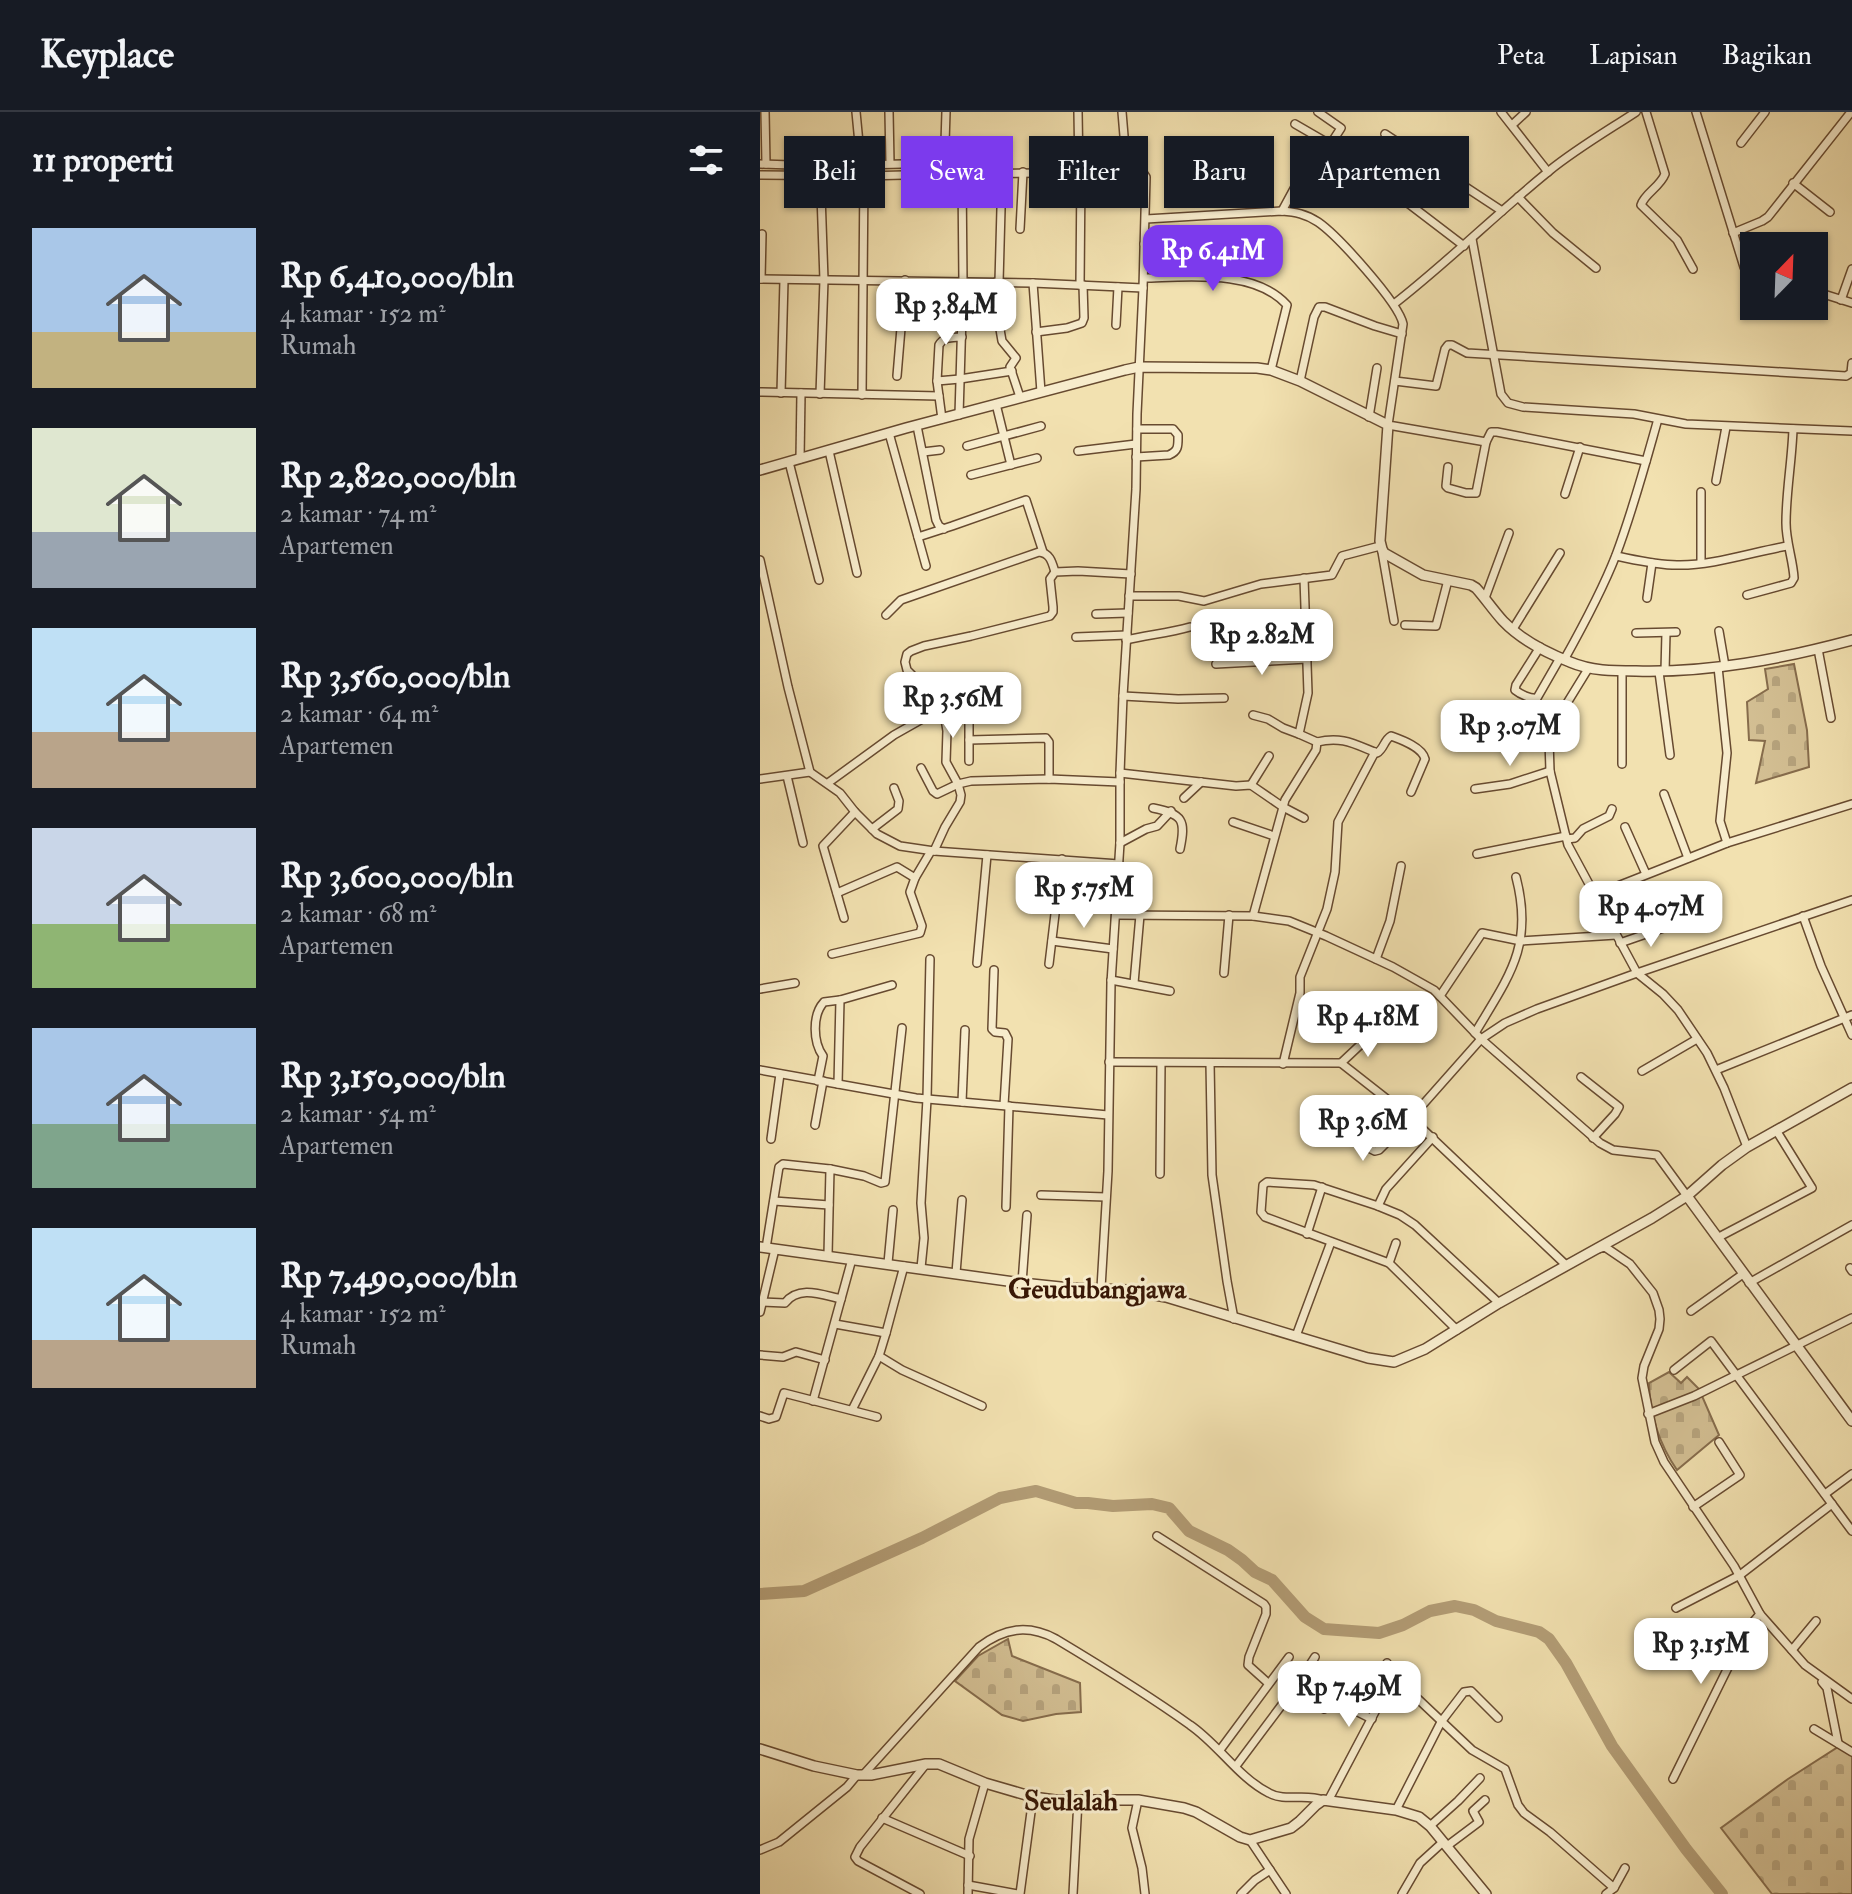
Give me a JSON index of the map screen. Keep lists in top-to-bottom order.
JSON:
{
  "districts": ["Geudubangjawa", "Seulalah"],
  "north": "top right",
  "page": {
    "header": "Keyplace",
    "nav": ["Peta", "Lapisan", "Bagikan"],
    "heading": "11 properti",
    "chip": [
      "Beli",
      "Sewa",
      "Filter",
      "Baru",
      "Apartemen"
    ],
    "list": [
      {
        "name": "Rp 6,410,000/bln",
        "note": "4 kamar · 152 m² · Rumah"
      },
      {
        "name": "Rp 2,820,000/bln",
        "note": "2 kamar · 74 m² · Apartemen"
      },
      {
        "name": "Rp 3,560,000/bln",
        "note": "2 kamar · 64 m² · Apartemen"
      },
      {
        "name": "Rp 3,600,000/bln",
        "note": "2 kamar · 68 m² · Apartemen"
      },
      {
        "name": "Rp 3,150,000/bln",
        "note": "2 kamar · 54 m² · Apartemen"
      },
      {
        "name": "Rp 7,490,000/bln",
        "note": "4 kamar · 152 m² · Rumah"
      }
    ],
    "price": [
      "Rp 6.41M",
      "Rp 3.84M",
      "Rp 2.82M",
      "Rp 3.56M",
      "Rp 3.07M",
      "Rp 5.75M",
      "Rp 4.07M",
      "Rp 4.18M",
      "Rp 3.6M",
      "Rp 3.15M",
      "Rp 7.49M"
    ]
  }
}
